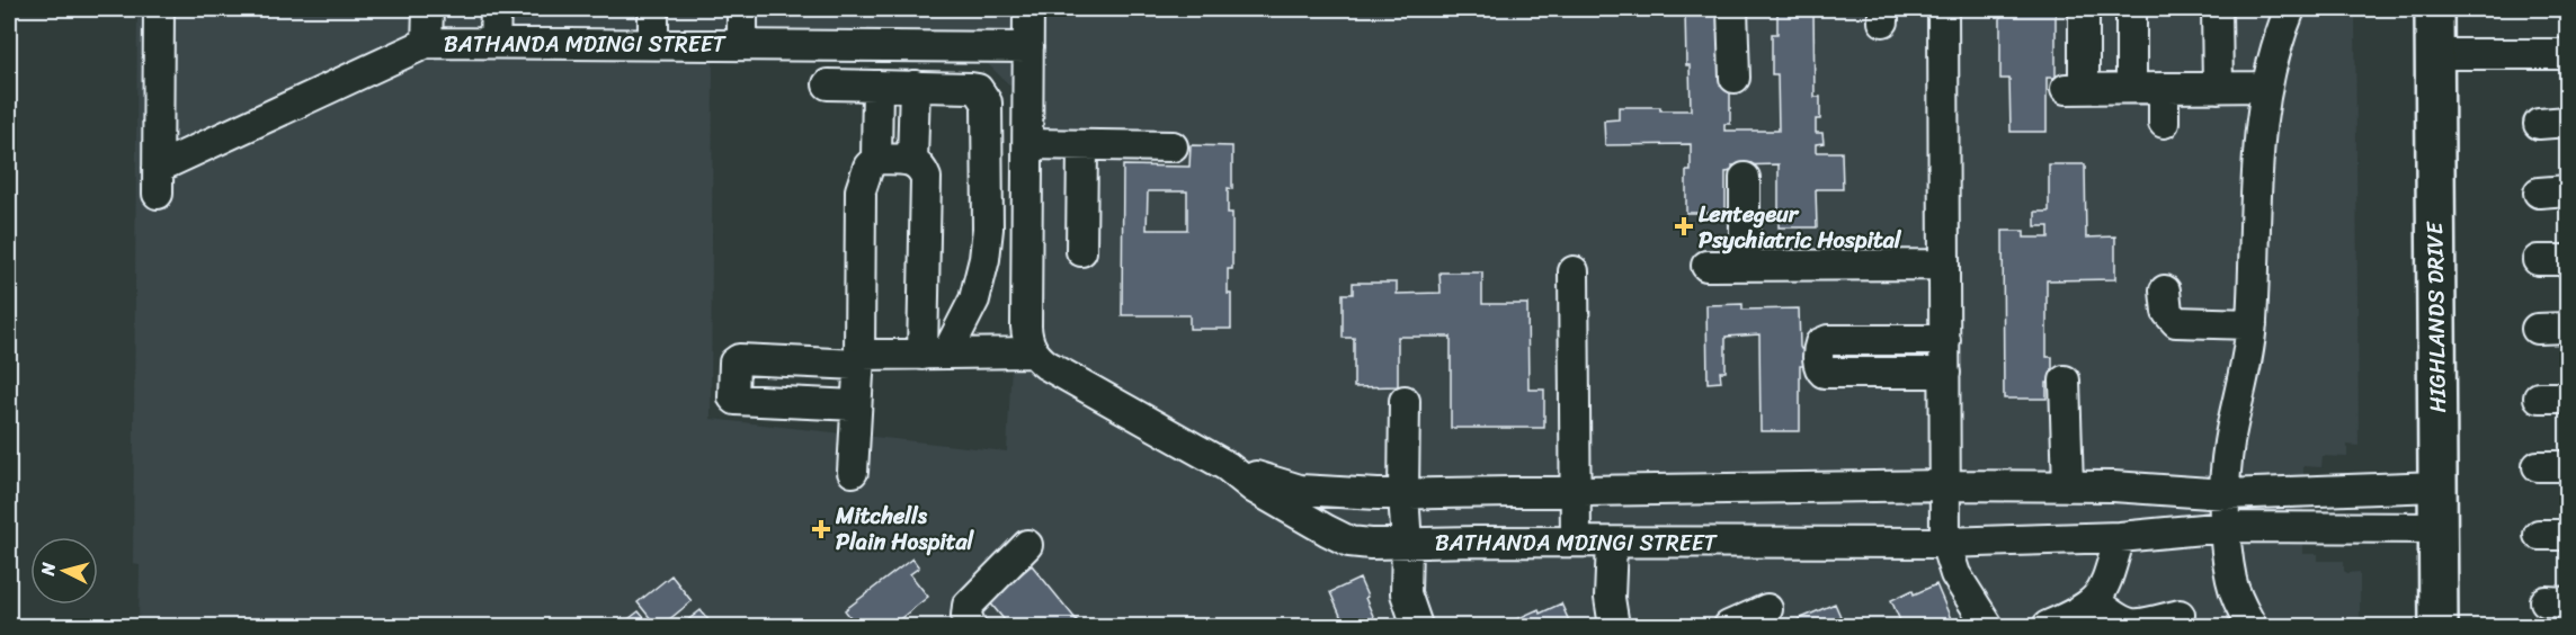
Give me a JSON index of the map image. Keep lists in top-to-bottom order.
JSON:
{
  "streets": {
    "main road": ["HIGHLANDS DRIVE"],
    "street": ["BATHANDA MDINGI STREET"]
  },
  "crossings": [
    ["BATHANDA MDINGI STREET", "HIGHLANDS DRIVE"]
  ],
  "places": {
    "health": ["Lentegeur Psychiatric Hospital", "Mitchells Plain Hospital"]
  },
  "north": "left"
}
